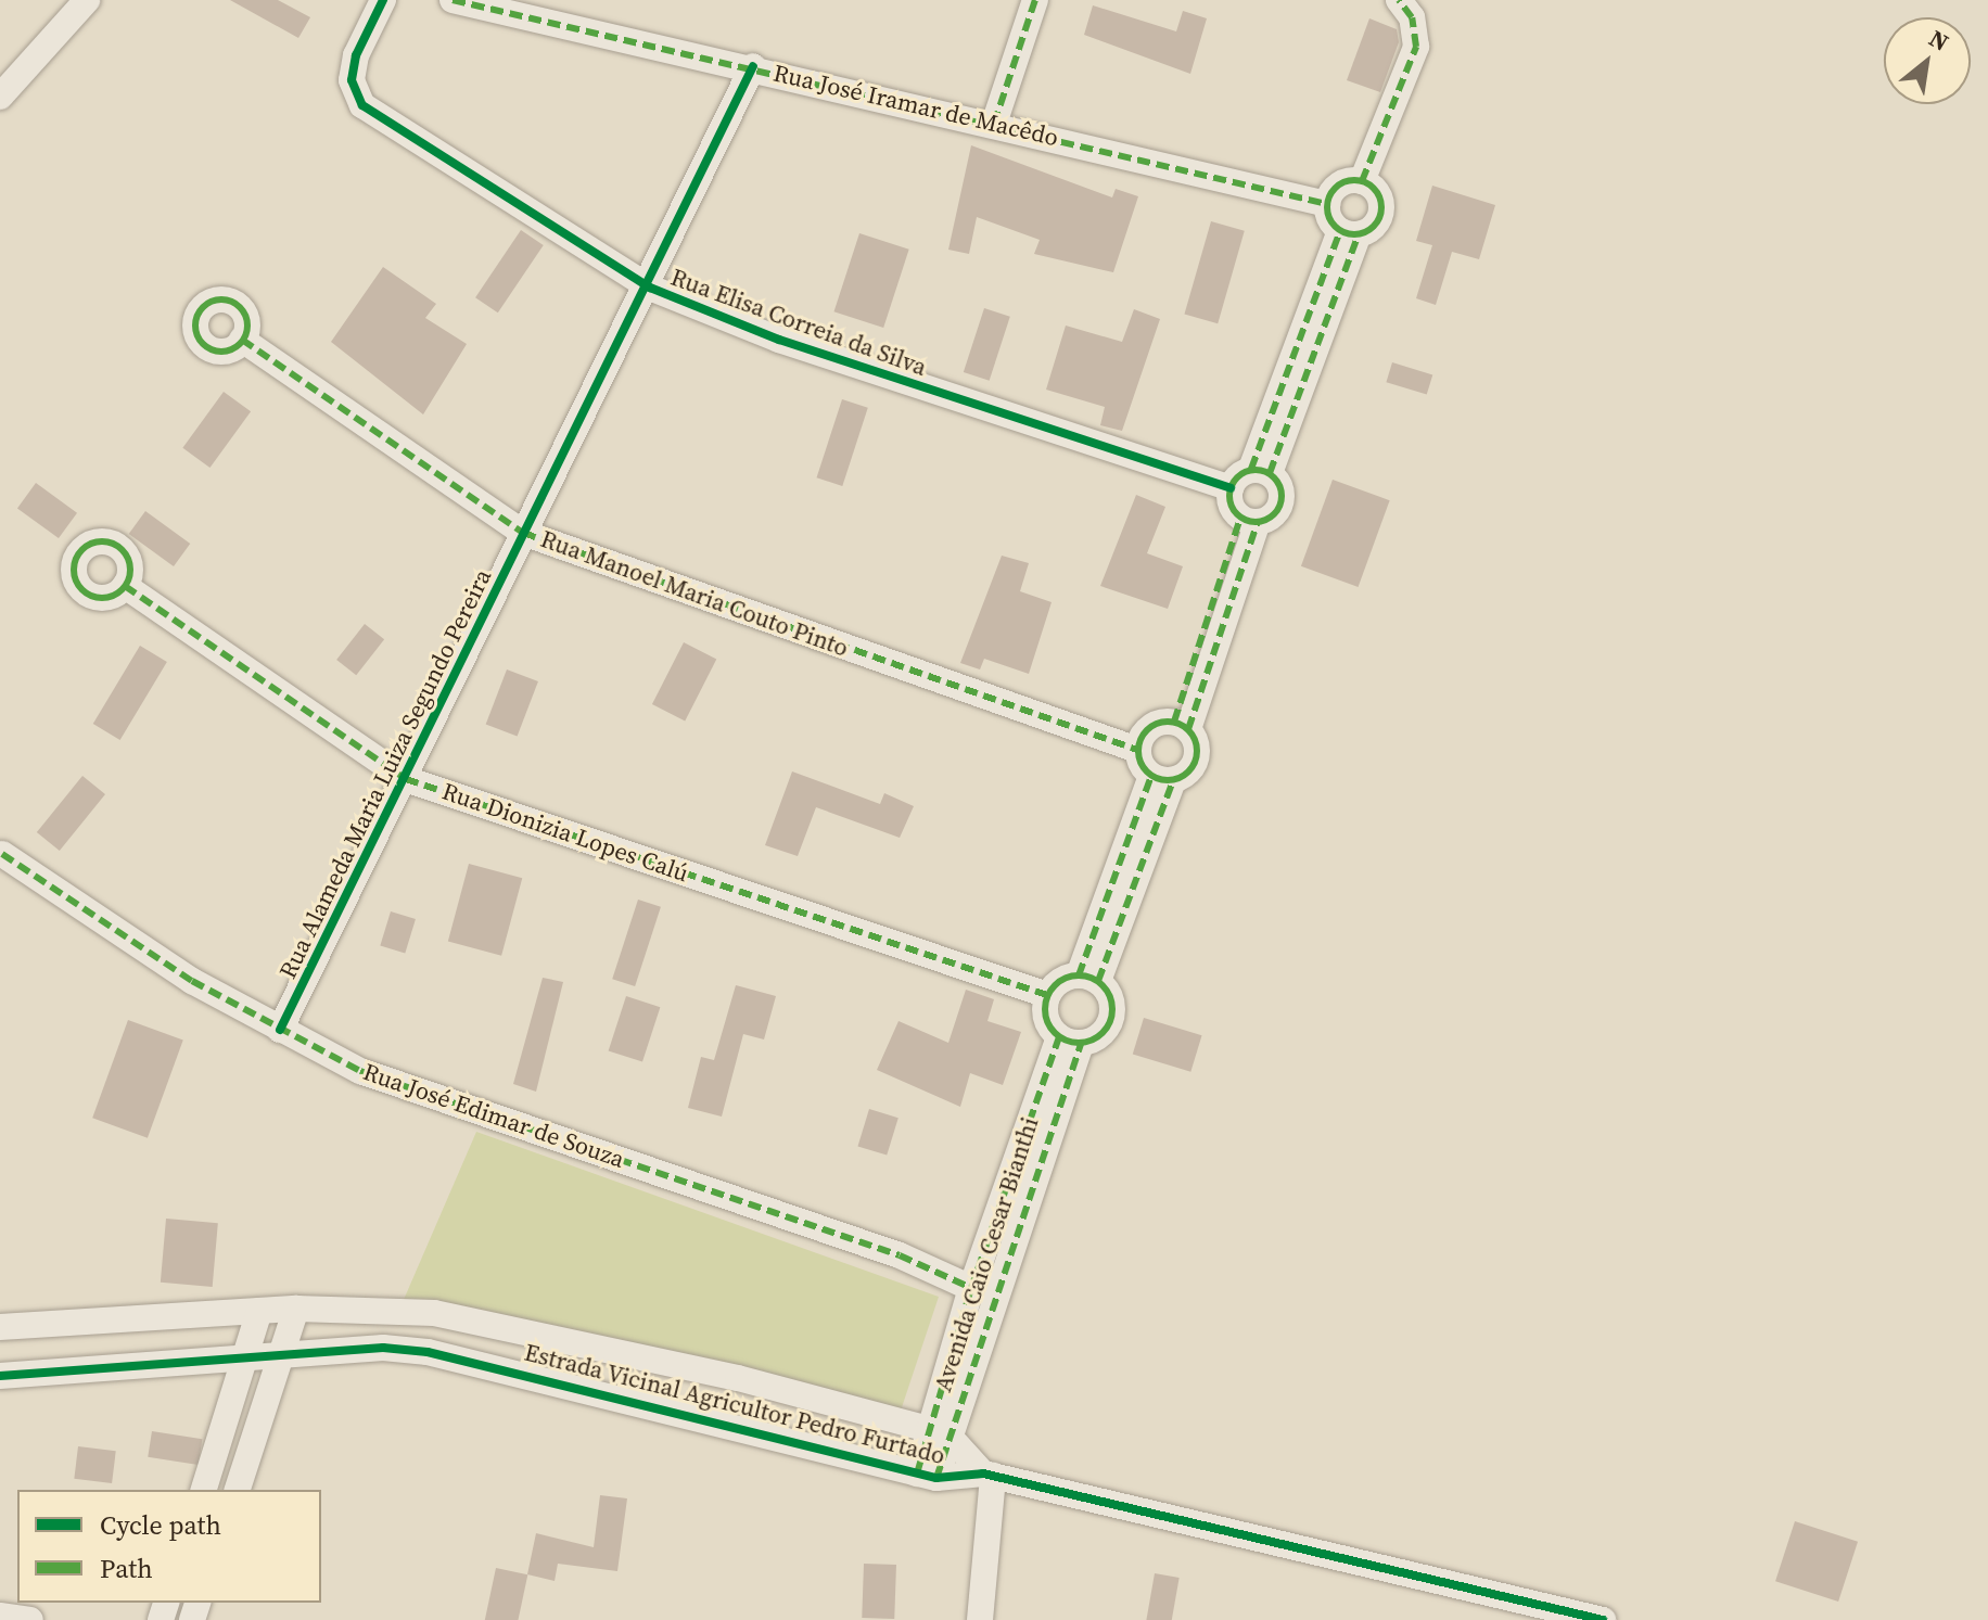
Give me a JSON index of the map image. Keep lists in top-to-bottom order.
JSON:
{
  "streets": {
    "street": [
      "Rua José Iramar de Macêdo",
      "Rua Elisa Correia da Silva",
      "Rua Manoel Maria Couto Pinto",
      "Rua Alameda Maria Luiza Segundo Pereira",
      "Rua Dionizia Lopes Calú",
      "Rua José Edimar de Souza",
      "Avenida Caio Cesar Bianthi",
      "Estrada Vicinal Agricultor Pedro Furtado"
    ]
  },
  "crossings": [
    ["Rua José Iramar de Macêdo", "Rua Alameda Maria Luiza Segundo Pereira"],
    ["Rua Elisa Correia da Silva", "Rua Alameda Maria Luiza Segundo Pereira"],
    ["Rua Manoel Maria Couto Pinto", "Rua Alameda Maria Luiza Segundo Pereira"],
    ["Rua Alameda Maria Luiza Segundo Pereira", "Rua Dionizia Lopes Calú"],
    ["Rua Alameda Maria Luiza Segundo Pereira", "Rua José Edimar de Souza"],
    ["Rua Dionizia Lopes Calú", "Avenida Caio Cesar Bianthi"],
    ["Rua José Edimar de Souza", "Avenida Caio Cesar Bianthi"],
    ["Avenida Caio Cesar Bianthi", "Estrada Vicinal Agricultor Pedro Furtado"]
  ],
  "legend": ["Cycle path", "Path"],
  "north": "top right"
}
